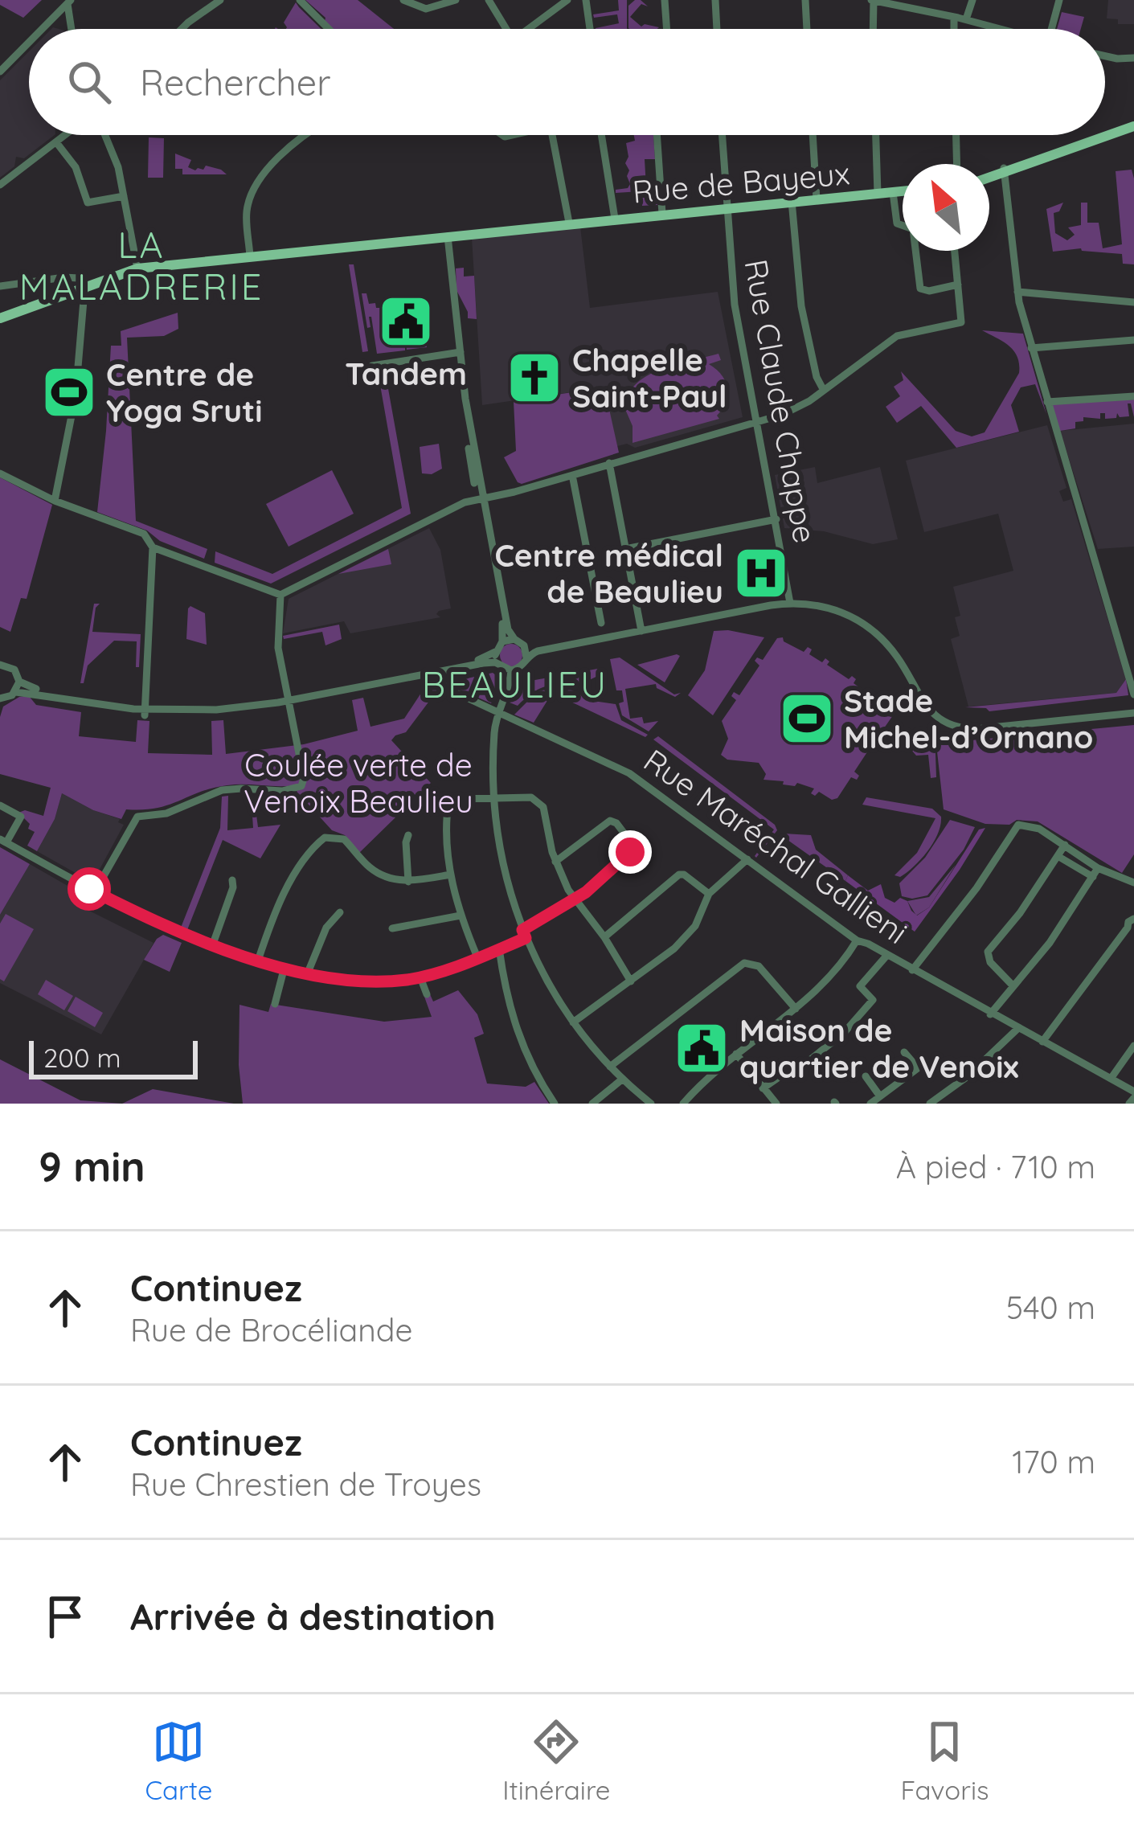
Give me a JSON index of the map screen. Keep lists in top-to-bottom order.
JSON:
{
  "streets": {
    "main road": ["Rue de Bayeux"],
    "street": ["Rue Claude Chappe", "Rue Maréchal Gallieni"]
  },
  "crossings": [
    ["Rue de Bayeux", "Rue Claude Chappe"]
  ],
  "districts": ["LA MALADRERIE", "BEAULIEU"],
  "parks": ["Coulée verte de Venoix Beaulieu"],
  "places": {
    "public building": ["Tandem", "Maison de quartier de Venoix"],
    "church": ["Chapelle Saint-Paul"],
    "sports": ["Centre de Yoga Sruti", "Stade Michel-d’Ornano"],
    "hospital": ["Centre médical de Beaulieu"]
  },
  "scale_bar": "200 m",
  "north": "top left",
  "page": {
    "search": "Rechercher",
    "scale": "200 m",
    "heading": ["9 min", "À pied · 710 m"],
    "list": [
      ["Continuez", "Rue de Brocéliande", "540 m"],
      ["Continuez", "Rue Chrestien de Troyes", "170 m"],
      "Arrivée à destination"
    ],
    "nav": ["Carte", "Itinéraire", "Favoris"]
  }
}
